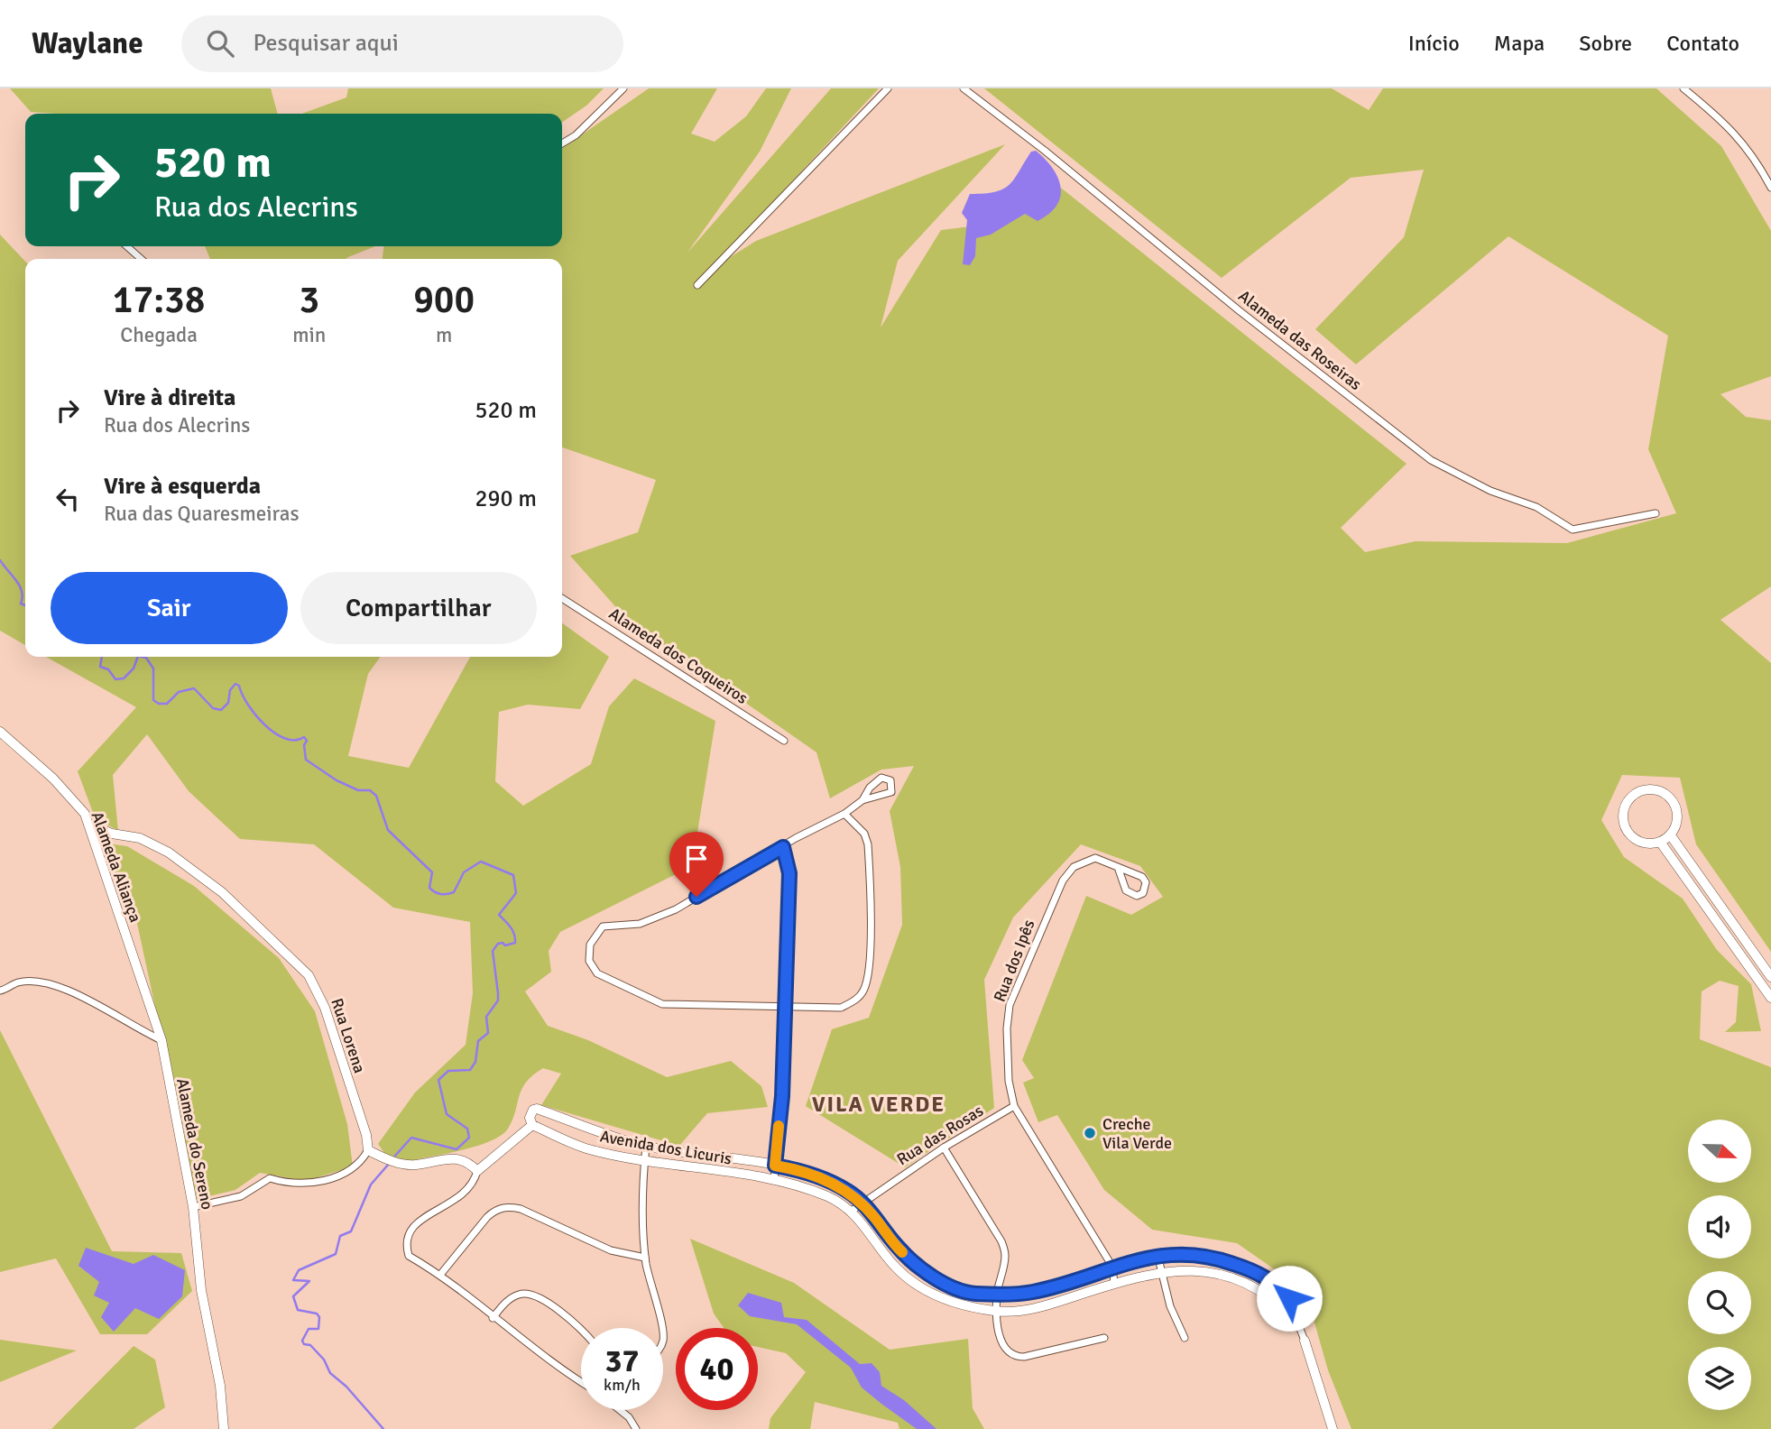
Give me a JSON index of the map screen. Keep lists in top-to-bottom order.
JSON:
{
  "streets": {
    "street": [
      "Alameda das Roseiras",
      "Alameda dos Coqueiros",
      "Alameda Aliança",
      "Rua dos Ipês",
      "Rua Lorena",
      "Rua das Rosas",
      "Alameda do Sereno",
      "Avenida dos Licuris"
    ]
  },
  "crossings": [
    ["Alameda Aliança", "Rua Lorena"],
    ["Alameda Aliança", "Alameda do Sereno"],
    ["Rua dos Ipês", "Rua das Rosas"],
    ["Rua dos Ipês", "Avenida dos Licuris"],
    ["Rua das Rosas", "Avenida dos Licuris"]
  ],
  "districts": ["VILA VERDE"],
  "places": ["Creche Vila Verde"],
  "north": "right",
  "page": {
    "header": "Waylane",
    "search": "Pesquisar aqui",
    "nav": [
      "Início",
      "Mapa",
      "Sobre",
      "Contato"
    ],
    "turn": ["520 m", "Rua dos Alecrins"],
    "eta": [
      "17:38",
      "Chegada",
      "3",
      "min",
      "900",
      "m"
    ],
    "list": [
      {
        "name": "Vire à direita",
        "note": "Rua dos Alecrins",
        "value": "520 m"
      },
      {
        "name": "Vire à esquerda",
        "note": "Rua das Quaresmeiras",
        "value": "290 m"
      }
    ],
    "buttons": ["Sair", "Compartilhar"],
    "speed": "37 km/h",
    "limit": "40"
  }
}
